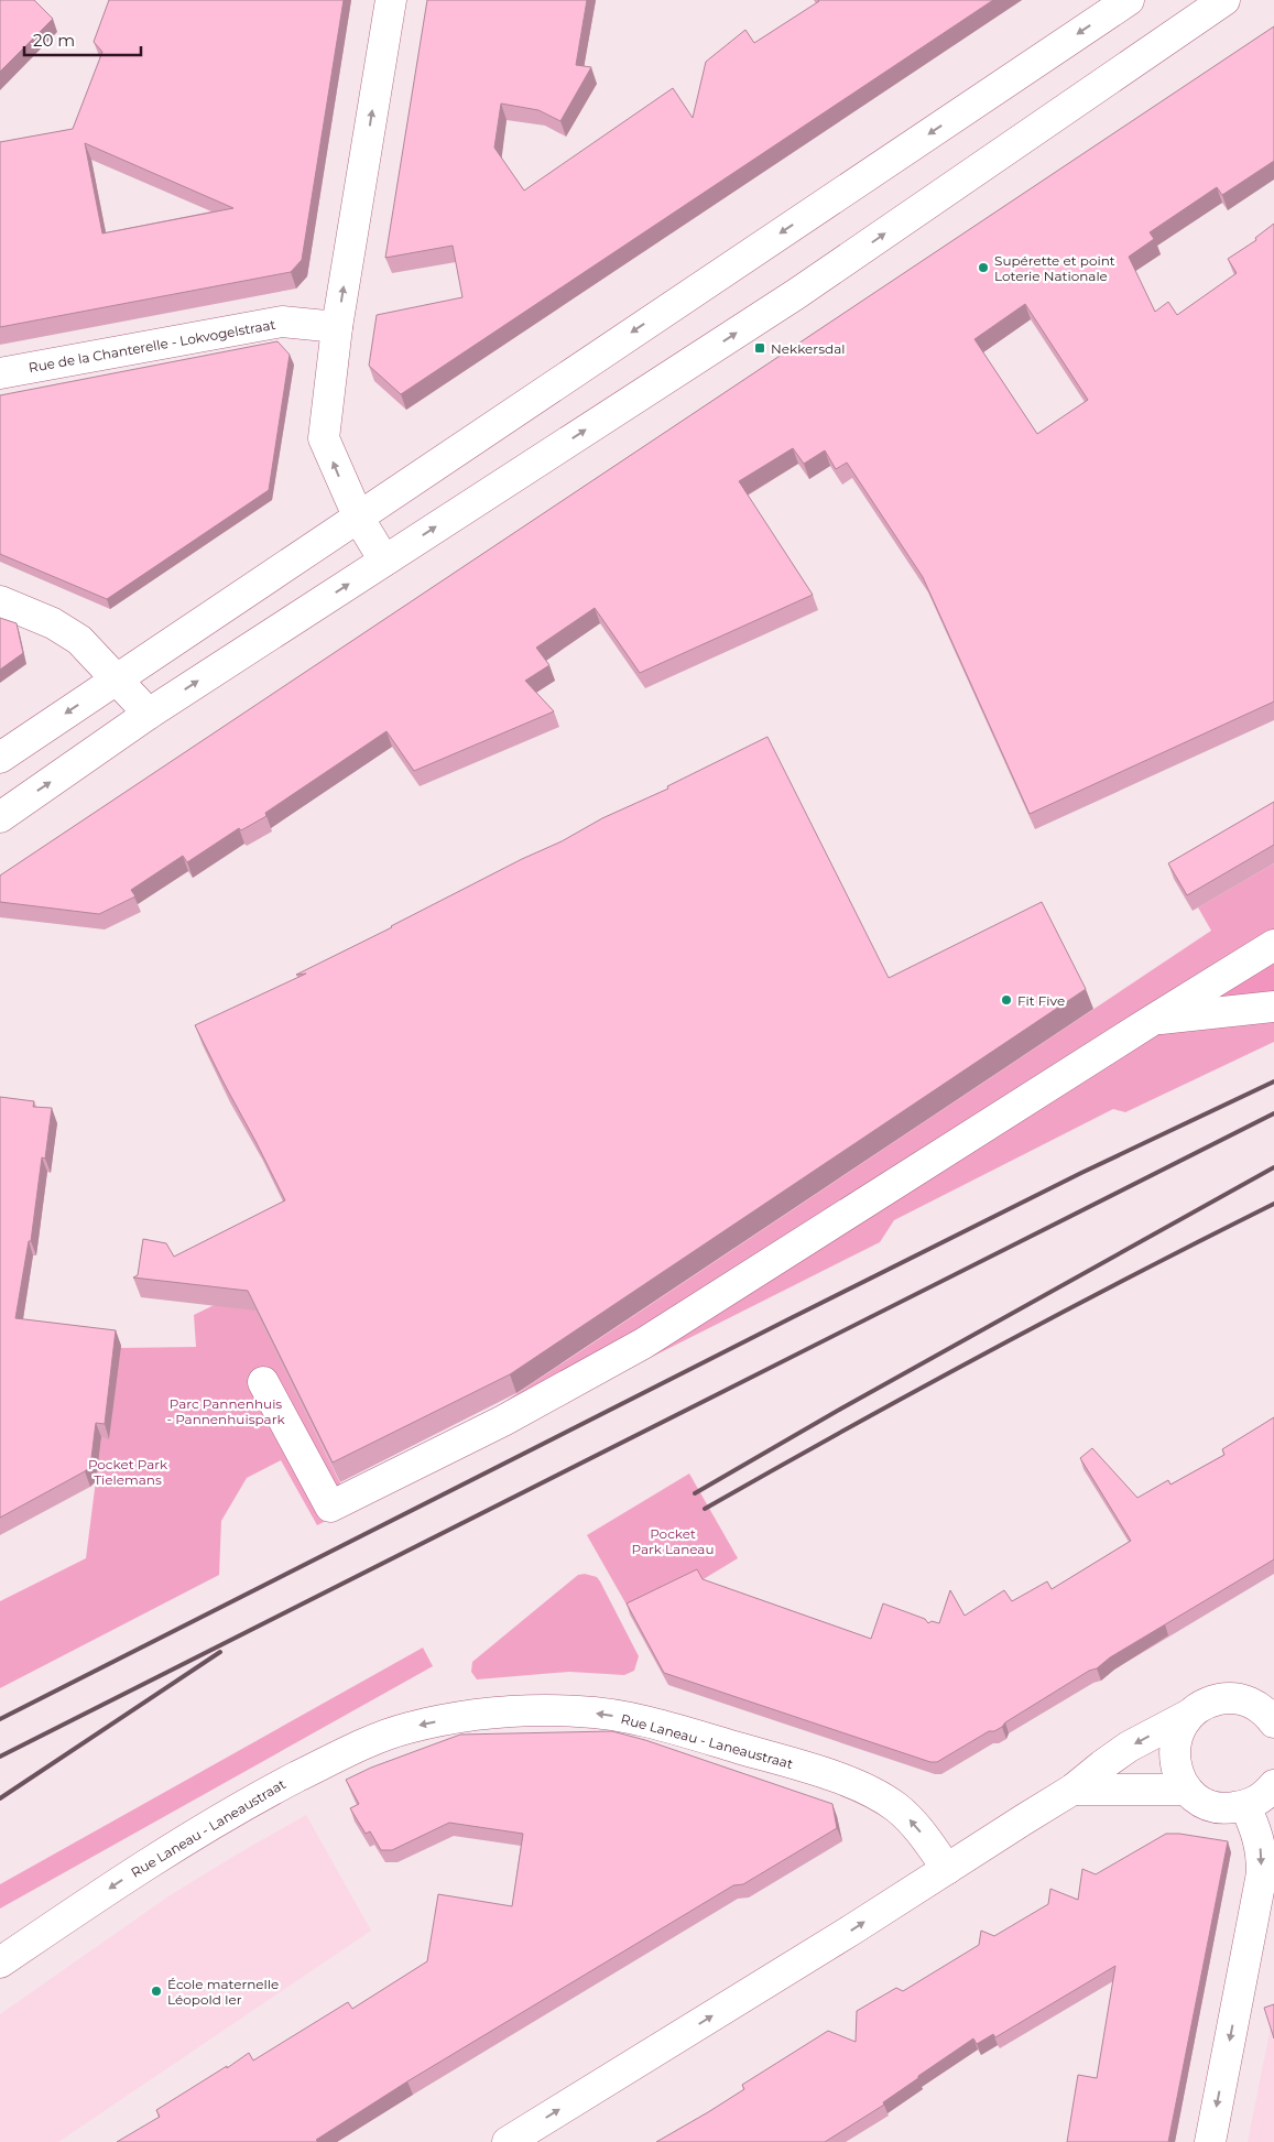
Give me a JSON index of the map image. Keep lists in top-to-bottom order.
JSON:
{
  "streets": {
    "street": ["Rue de la Chanterelle - Lokvogelstraat", "Rue Laneau - Laneaustraat"]
  },
  "one_way": ["Rue Laneau - Laneaustraat"],
  "parks": ["Parc Pannenhuis - Pannenhuispark", "Pocket Park Tielemans", "Pocket Park Laneau"],
  "places": {
    "other": ["Supérette et point Loterie Nationale", "Fit Five", "École maternelle Léopold Ier"],
    "transit": ["Nekkersdal"]
  },
  "scale_bar": "20 m"
}
